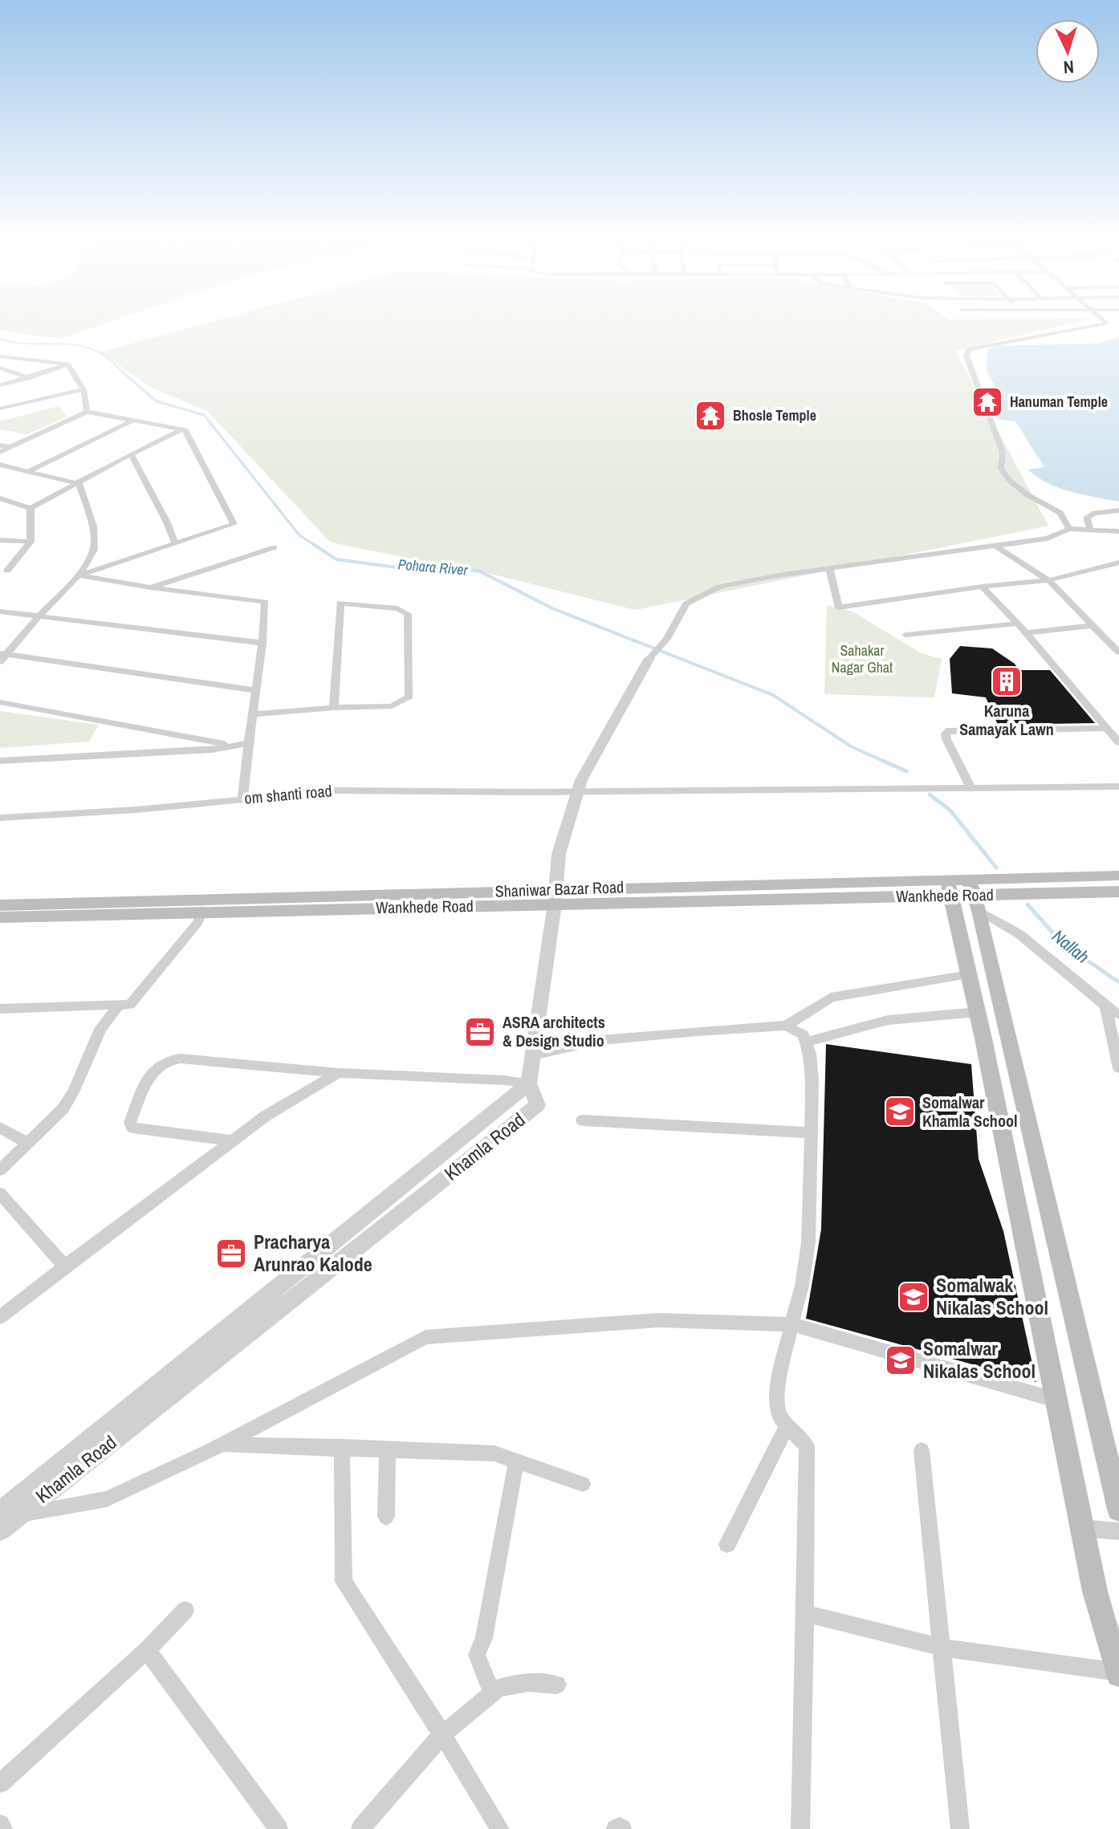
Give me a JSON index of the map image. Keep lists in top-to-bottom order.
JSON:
{
  "streets": {
    "main road": ["Shaniwar Bazar Road", "Wankhede Road"],
    "street": ["om shanti road", "Khamla Road"]
  },
  "crossings": [
    ["Shaniwar Bazar Road", "Wankhede Road"]
  ],
  "water": ["Pohara River", "Nallah"],
  "parks": ["Sahakar Nagar Ghat"],
  "places": {
    "temple": ["Hanuman Temple", "Bhosle Temple"],
    "building": ["Karuna Samayak Lawn"],
    "office": ["ASRA architects & Design Studio", "Pracharya Arunrao Kalode"],
    "school or university": ["Somalwar Khamla School", "Somalwak Nikalas School", "Somalwar Nikalas School"]
  },
  "north": "bottom"
}
